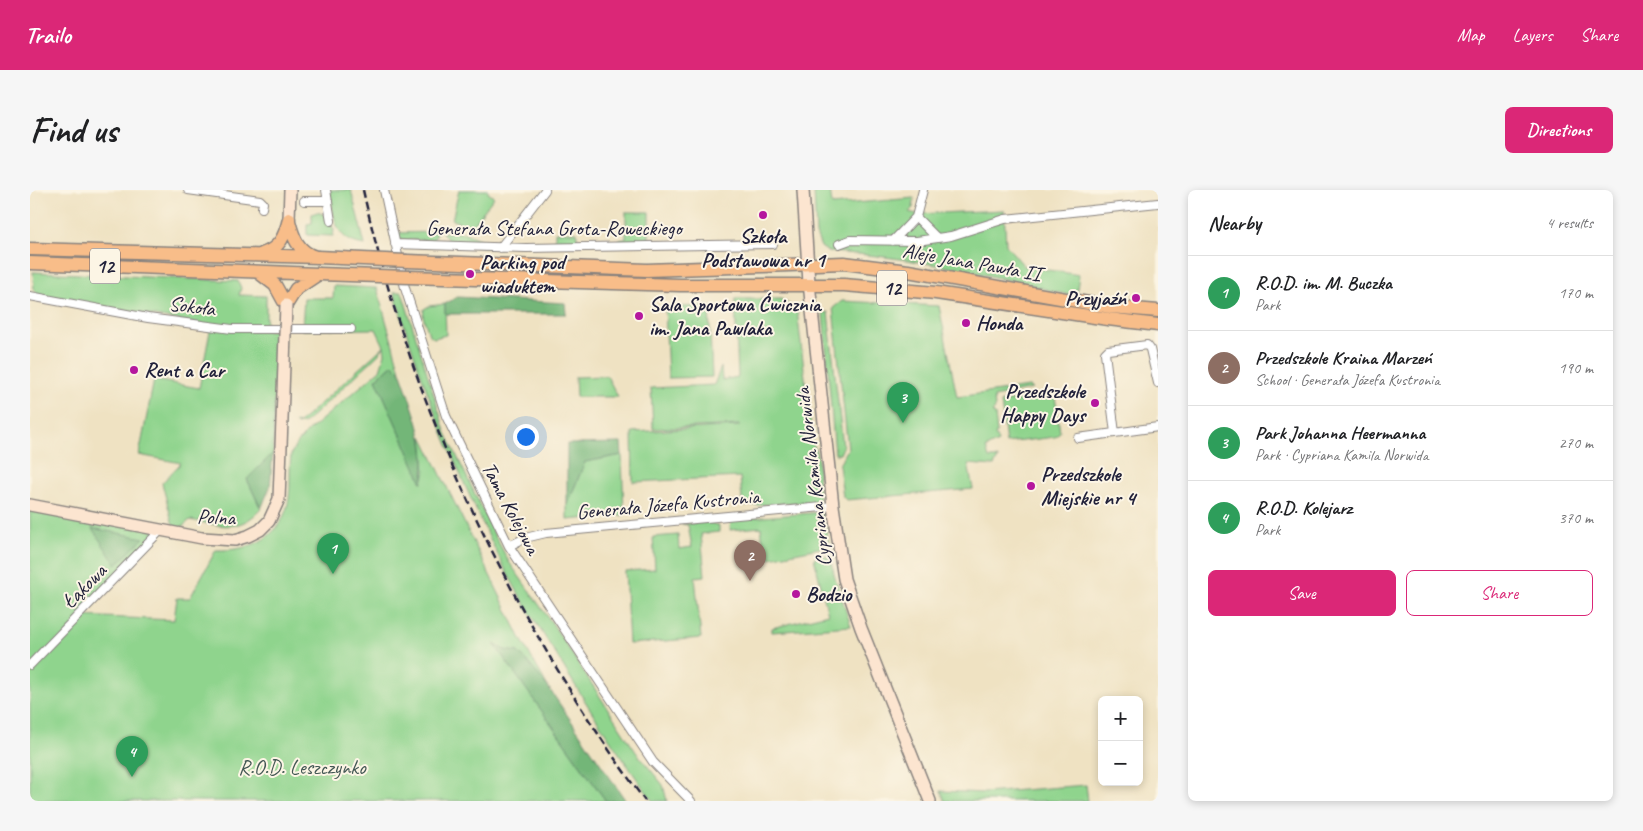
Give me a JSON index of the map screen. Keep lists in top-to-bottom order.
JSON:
{
  "streets": {
    "main road": ["Aleje Jana Pawła II", "12"],
    "street": [
      "Generała Stefana Grota-Roweckiego",
      "Sokoła",
      "Cypriana Kamila Norwida",
      "Generała Józefa Kustronia",
      "Tama Kolejowa",
      "Polna",
      "Łąkowa"
    ]
  },
  "crossings": [
    ["Generała Stefana Grota-Roweckiego", "Tama Kolejowa"],
    ["Aleje Jana Pawła II", "12"],
    ["Aleje Jana Pawła II", "Cypriana Kamila Norwida"],
    ["12", "Cypriana Kamila Norwida"],
    ["Cypriana Kamila Norwida", "Generała Józefa Kustronia"],
    ["Generała Józefa Kustronia", "Tama Kolejowa"],
    ["Polna", "Łąkowa"]
  ],
  "parks": ["R.O.D. Leszczynko"],
  "places": [
    "Szkoła Podstawowa nr 1",
    "Parking pod wiaduktem",
    "Przyjaźń",
    "Sala Sportowa Ćwicznia im. Jana Pawlaka",
    "Honda",
    "Rent a Car",
    "Przedszkole Happy Days",
    "Przedszkole Miejskie nr 4",
    "Bodzio"
  ],
  "page": {
    "header": "Trailo",
    "nav": ["Map", "Layers", "Share"],
    "buttons": [
      "Directions",
      ["Save", "Share"]
    ],
    "title": "Find us",
    "heading": ["Nearby", "4 results"],
    "list": [
      {
        "mark": "1",
        "name": "R.O.D. im. M. Buczka",
        "note": "Park",
        "value": "170 m"
      },
      {
        "mark": "2",
        "name": "Przedszkole Kraina Marzeń",
        "note": "School · Generała Józefa Kustronia",
        "value": "190 m"
      },
      {
        "mark": "3",
        "name": "Park Johanna Heermanna",
        "note": "Park · Cypriana Kamila Norwida",
        "value": "270 m"
      },
      {
        "mark": "4",
        "name": "R.O.D. Kolejarz",
        "note": "Park",
        "value": "370 m"
      }
    ],
    "pins": [
      "3",
      "1",
      "2",
      "4"
    ],
    "map_buttons": ["+", "−"]
  }
}
